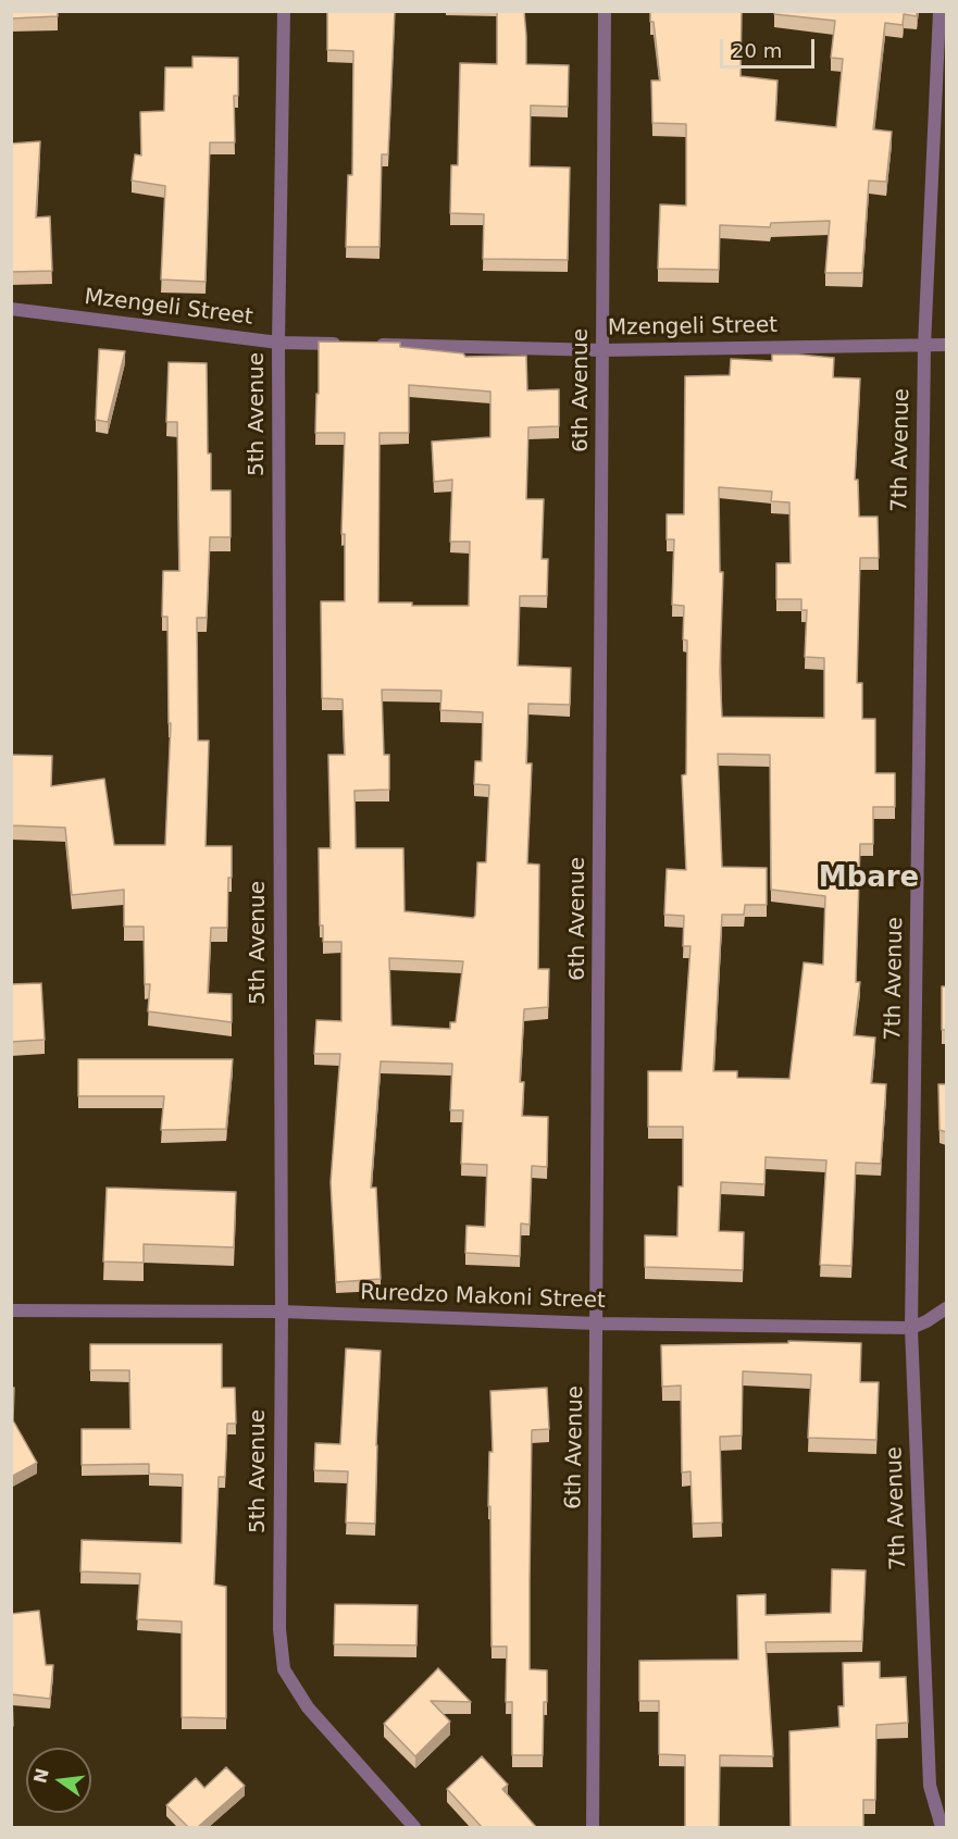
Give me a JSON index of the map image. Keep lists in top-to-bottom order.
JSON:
{
  "streets": {
    "street": [
      "Mzengeli Street",
      "6th Avenue",
      "5th Avenue",
      "7th Avenue",
      "Ruredzo Makoni Street"
    ]
  },
  "crossings": [
    ["Mzengeli Street", "6th Avenue"],
    ["Mzengeli Street", "5th Avenue"],
    ["Mzengeli Street", "7th Avenue"],
    ["6th Avenue", "Ruredzo Makoni Street"],
    ["5th Avenue", "Ruredzo Makoni Street"],
    ["7th Avenue", "Ruredzo Makoni Street"]
  ],
  "districts": ["Mbare"],
  "scale_bar": "20 m",
  "north": "left"
}
